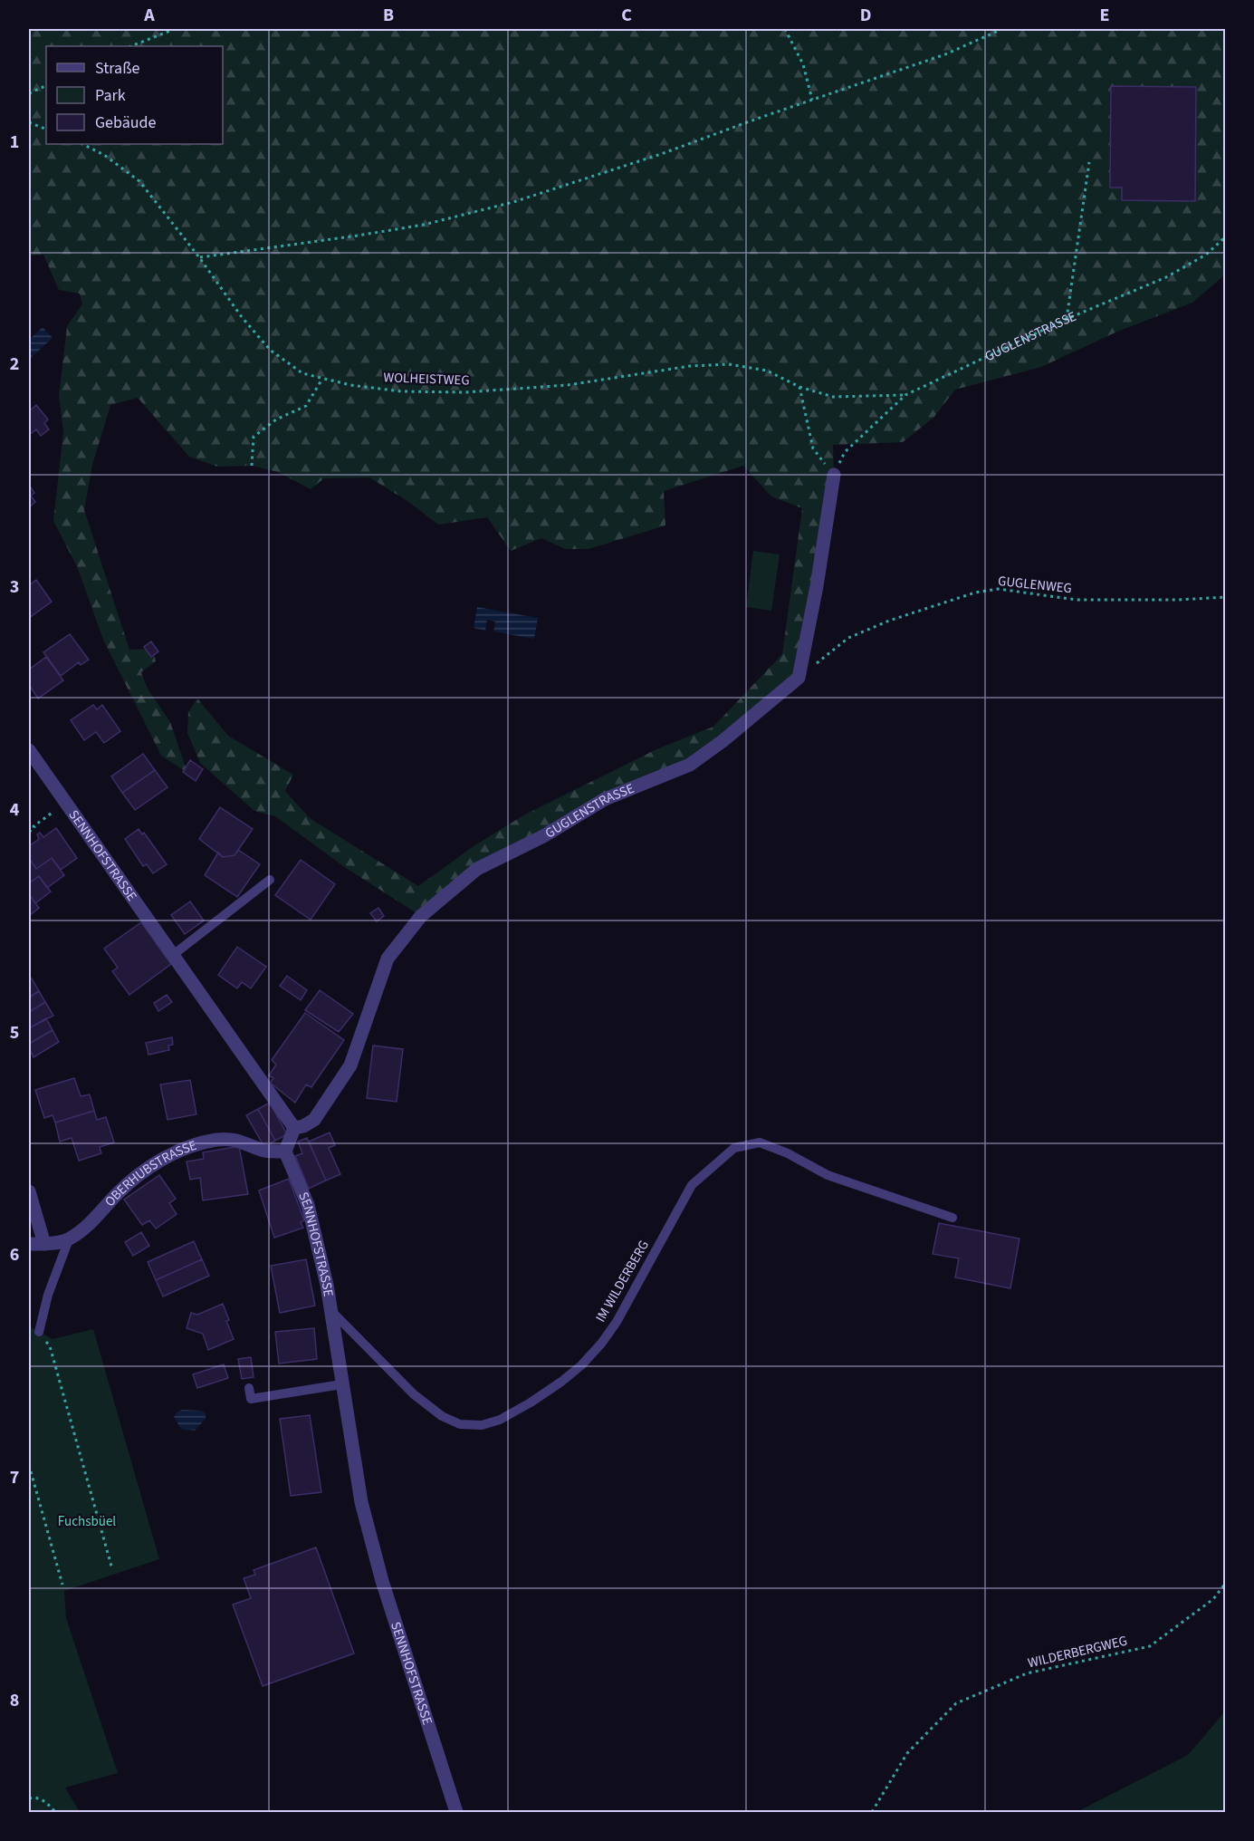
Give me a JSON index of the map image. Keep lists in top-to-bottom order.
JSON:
{
  "streets": {
    "street": ["GUGLENSTRASSE", "SENNHOFSTRASSE", "OBERHUBSTRASSE"],
    "lane": ["IM WILDERBERG"],
    "path": ["WOLHEISTWEG", "GUGLENWEG", "WILDERBERGWEG"]
  },
  "crossings": [
    ["GUGLENSTRASSE", "WOLHEISTWEG"],
    ["GUGLENSTRASSE", "GUGLENWEG"],
    ["GUGLENSTRASSE", "SENNHOFSTRASSE"],
    ["SENNHOFSTRASSE", "OBERHUBSTRASSE"],
    ["SENNHOFSTRASSE", "IM WILDERBERG"]
  ],
  "parks": ["Fuchsbüel"],
  "legend": ["Straße", "Park", "Gebäude"],
  "grid": {
    "columns": [
      "A",
      "B",
      "C",
      "D",
      "E"
    ],
    "rows": [
      "1",
      "2",
      "3",
      "4",
      "5",
      "6",
      "7",
      "8"
    ]
  }
}
